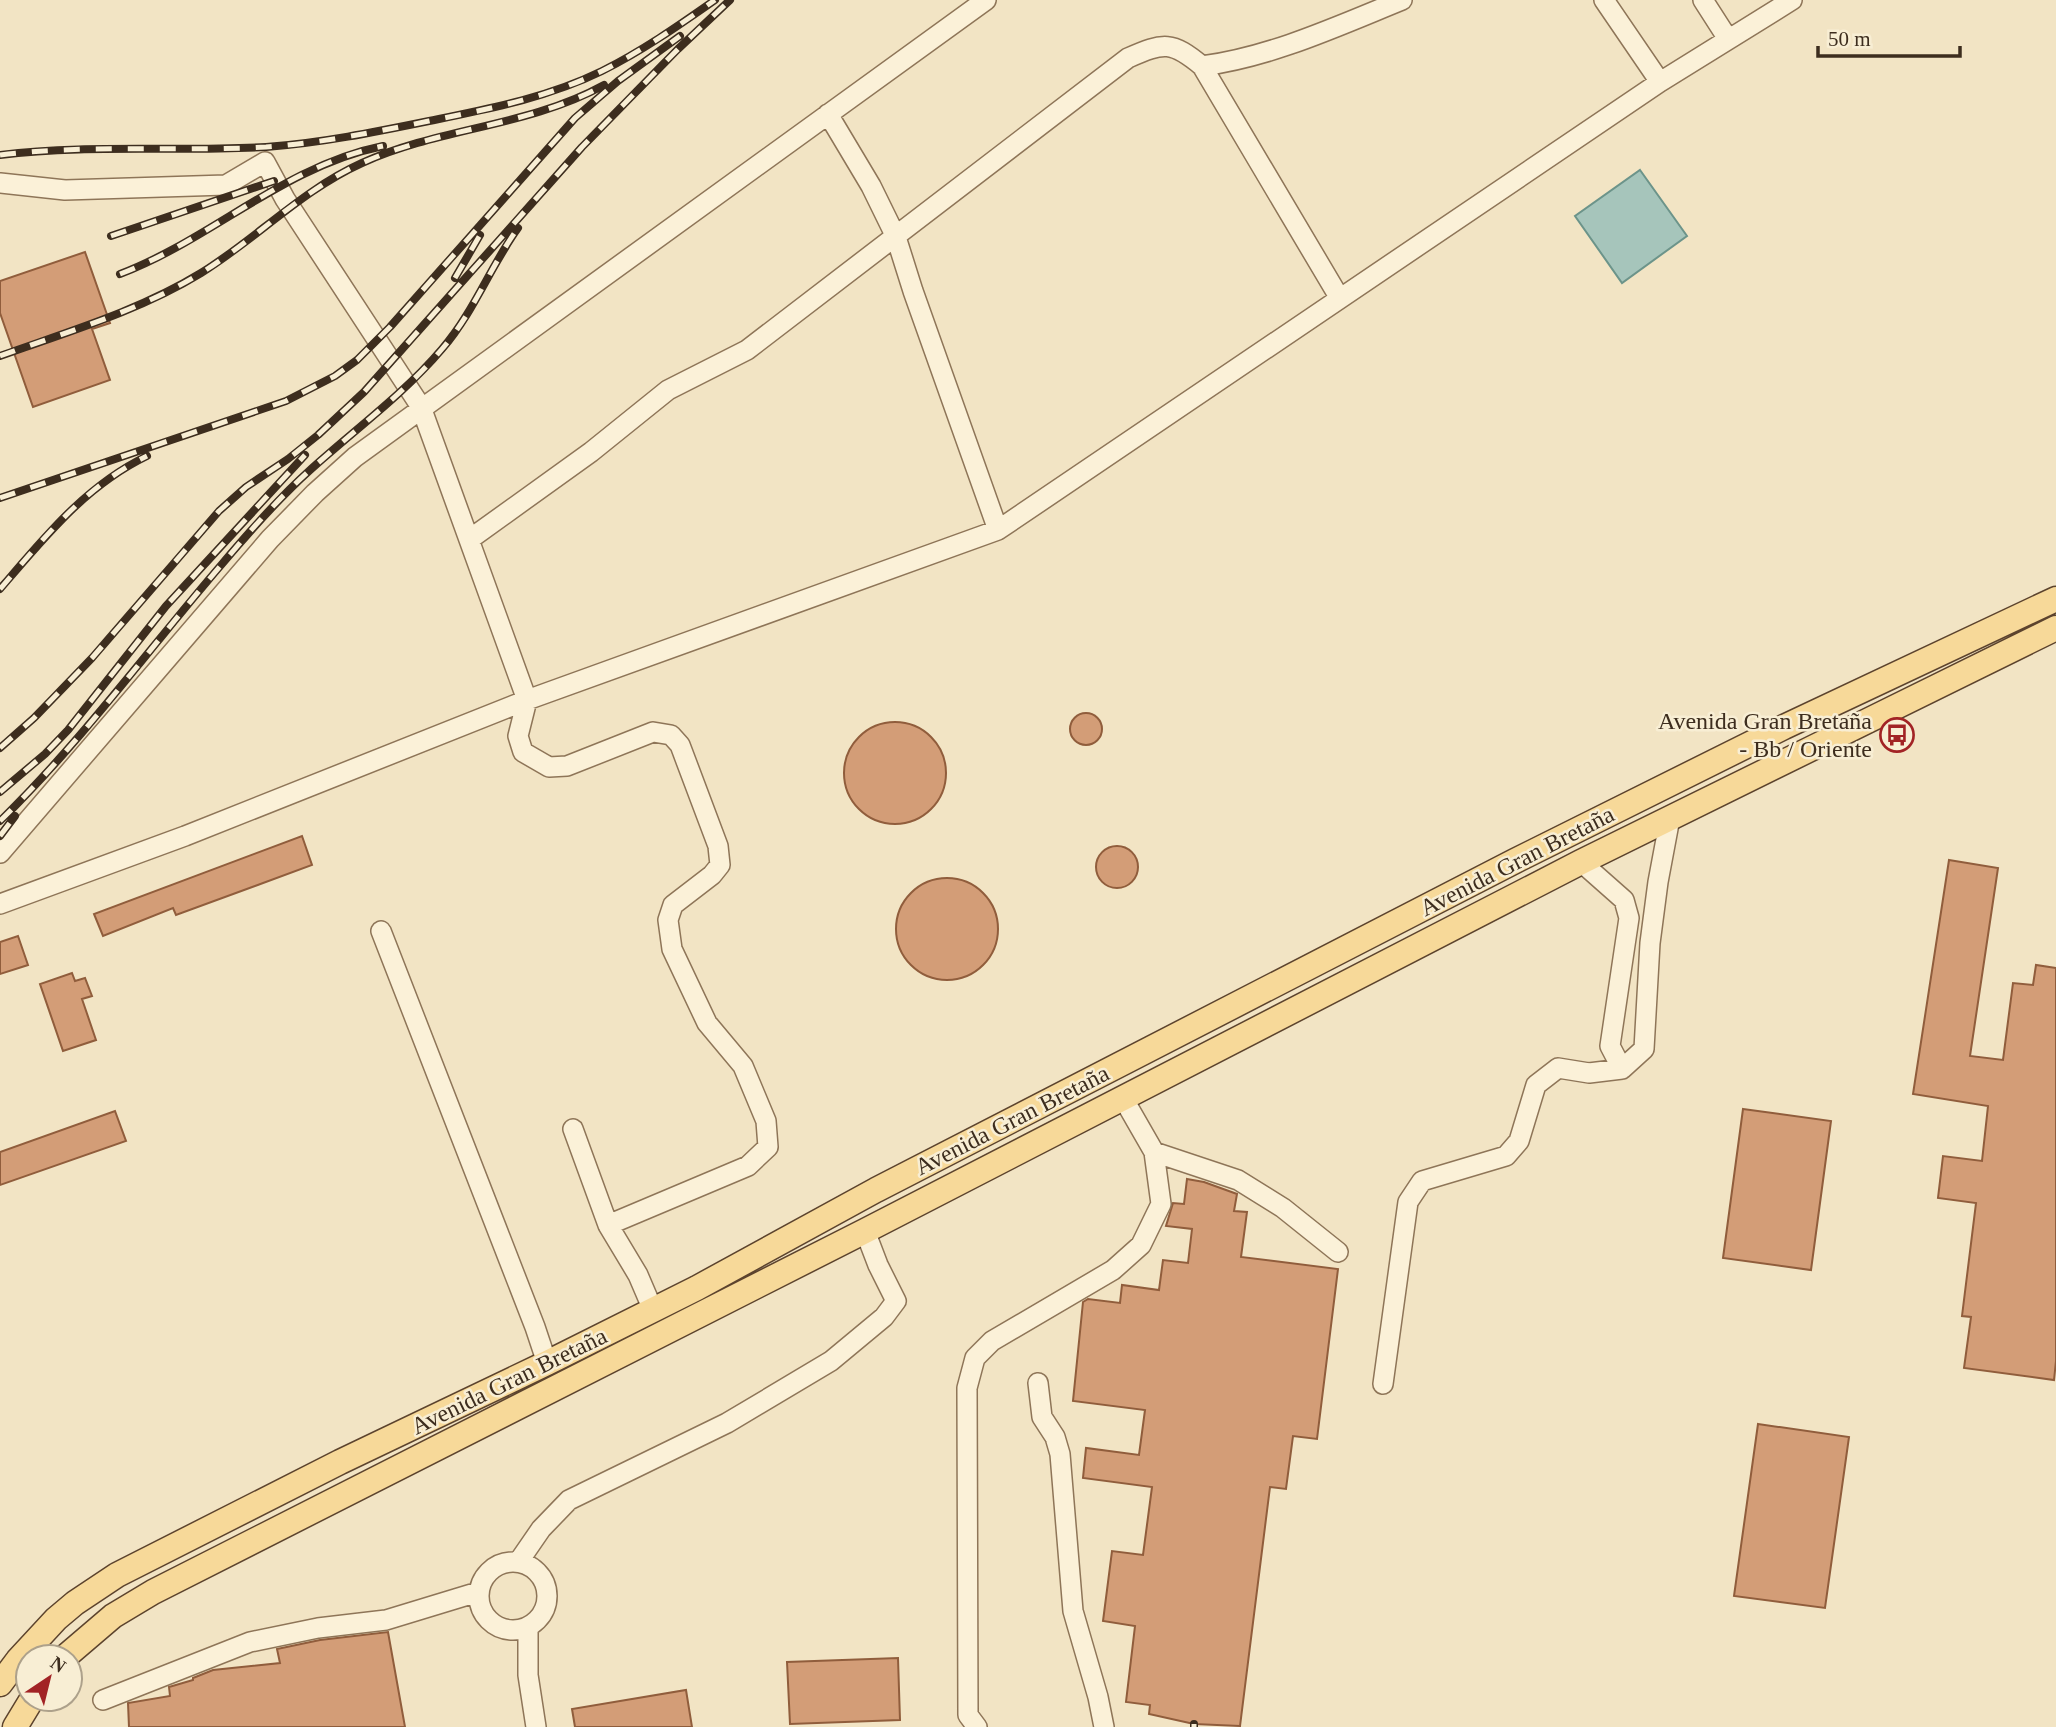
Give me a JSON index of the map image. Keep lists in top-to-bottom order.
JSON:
{
  "streets": {
    "main road": ["Avenida Gran Bretaña"]
  },
  "places": {
    "bus stop": ["Avenida Gran Bretaña - Bb / Oriente"]
  },
  "scale_bar": "50 m",
  "north": "top right"
}
